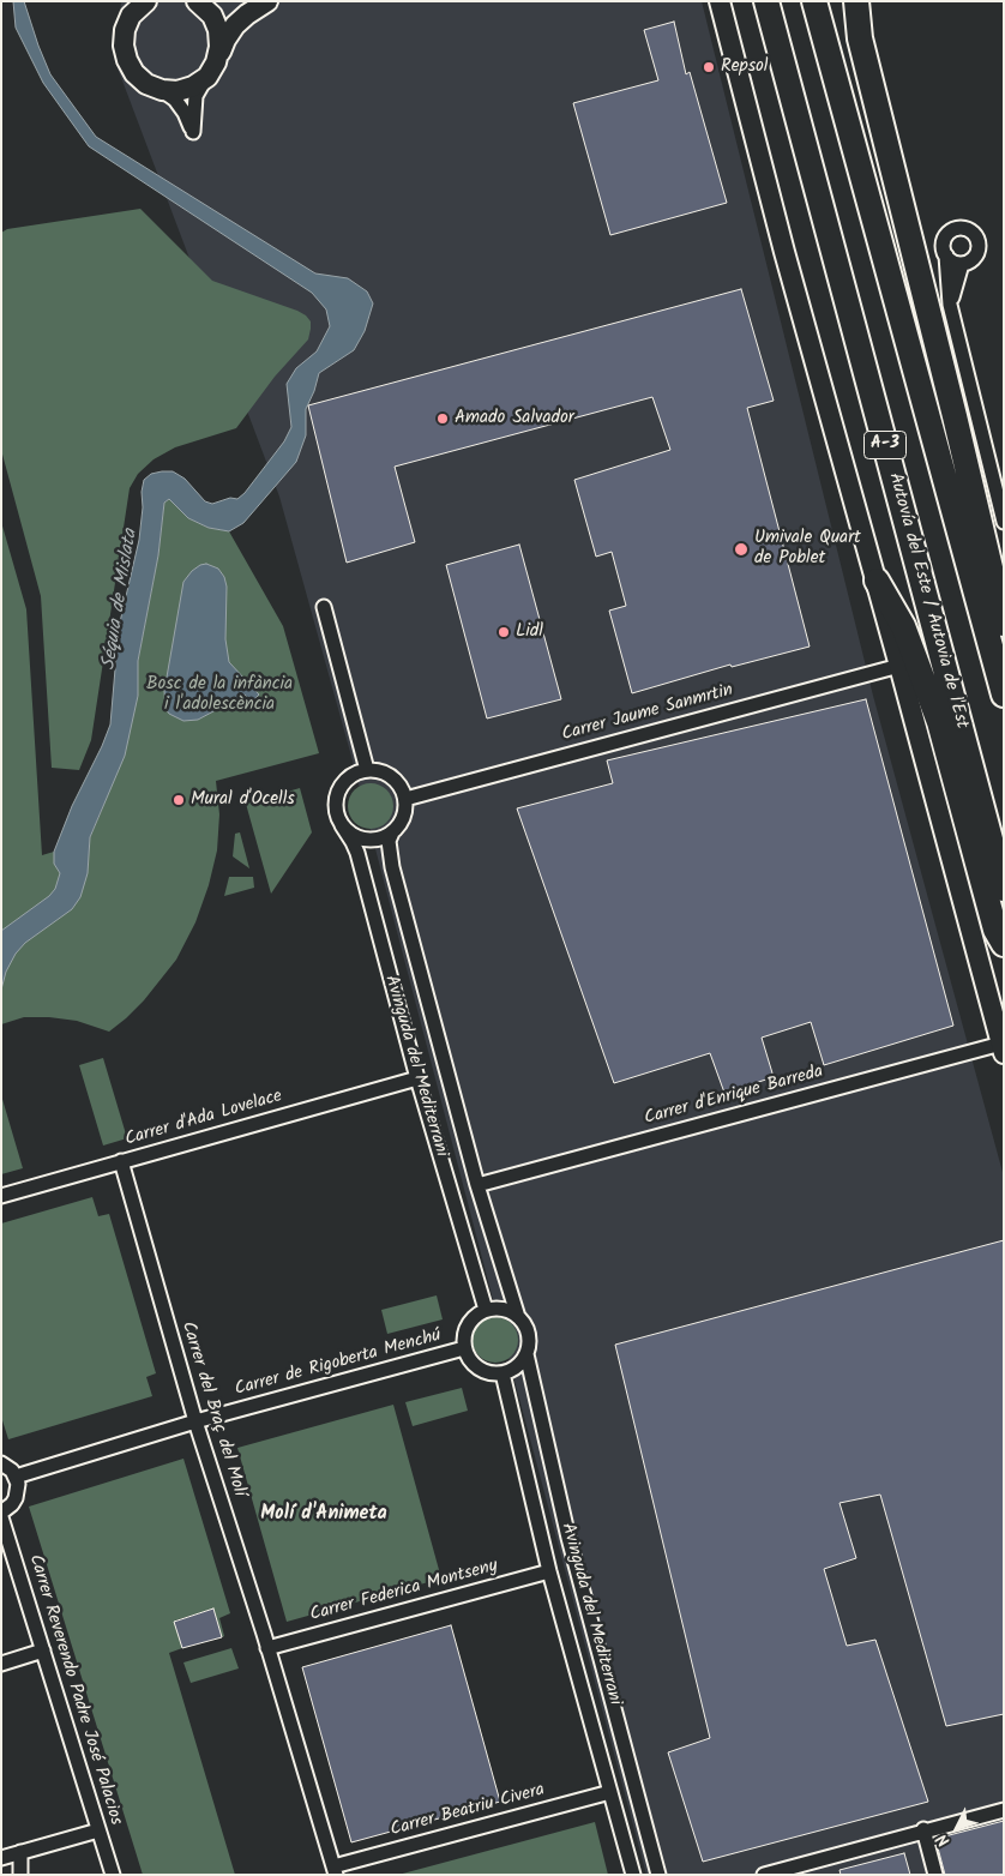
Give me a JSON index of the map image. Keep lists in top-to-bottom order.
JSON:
{
  "streets": {
    "highway": ["A-3", "Autovía del Este / Autovia de l'Est"],
    "street": [
      "Carrer Jaume Sanmrtin",
      "Avinguda del Mediterrani",
      "Carrer d'Enrique Barreda",
      "Carrer d'Ada Lovelace",
      "Carrer de Rigoberta Menchú",
      "Carrer del Braç del Molí",
      "Carrer Federica Montseny",
      "Carrer Reverendo Padre José Palacios",
      "Carrer Beatriu Civera"
    ]
  },
  "crossings": [
    ["Carrer Jaume Sanmrtin", "Avinguda del Mediterrani"],
    ["Avinguda del Mediterrani", "Carrer d'Enrique Barreda"],
    ["Avinguda del Mediterrani", "Carrer d'Ada Lovelace"],
    ["Avinguda del Mediterrani", "Carrer de Rigoberta Menchú"],
    ["Avinguda del Mediterrani", "Carrer Federica Montseny"],
    ["Avinguda del Mediterrani", "Carrer Beatriu Civera"],
    ["Carrer d'Ada Lovelace", "Carrer del Braç del Molí"],
    ["Carrer de Rigoberta Menchú", "Carrer del Braç del Molí"],
    ["Carrer del Braç del Molí", "Carrer Federica Montseny"],
    ["Carrer del Braç del Molí", "Carrer Beatriu Civera"]
  ],
  "districts": ["Molí d'Animeta"],
  "water": ["Séquia de Mislata"],
  "parks": ["Bosc de la infància i l'adolescència"],
  "places": [
    "Repsol",
    "Amado Salvador",
    "Umivale Quart de Poblet",
    "Lidl",
    "Mural d'Ocells"
  ],
  "north": "bottom left"
}
